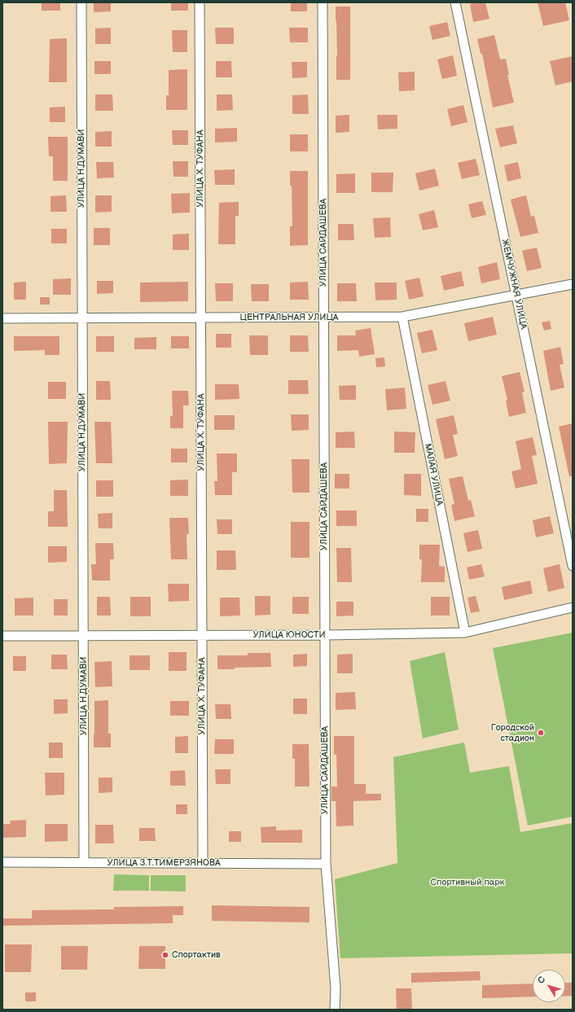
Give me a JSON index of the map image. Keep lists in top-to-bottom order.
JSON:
{
  "streets": {
    "street": [
      "УЛИЦА Н.ДУМАВИ",
      "УЛИЦА Х. ТУФАНА",
      "УЛИЦА САЙДАШЕВА",
      "ЖЕМЧУЖНАЯ УЛИЦА",
      "ЦЕНТРАЛЬНАЯ УЛИЦА",
      "МАЛАЯ УЛИЦА",
      "УЛИЦА ЮНОСТИ",
      "УЛИЦА З.Т.ТИМЕРЗЯНОВА"
    ]
  },
  "crossings": [
    ["УЛИЦА Н.ДУМАВИ", "ЦЕНТРАЛЬНАЯ УЛИЦА"],
    ["УЛИЦА Н.ДУМАВИ", "УЛИЦА ЮНОСТИ"],
    ["УЛИЦА Н.ДУМАВИ", "УЛИЦА З.Т.ТИМЕРЗЯНОВА"],
    ["УЛИЦА Х. ТУФАНА", "ЦЕНТРАЛЬНАЯ УЛИЦА"],
    ["УЛИЦА Х. ТУФАНА", "УЛИЦА ЮНОСТИ"],
    ["УЛИЦА Х. ТУФАНА", "УЛИЦА З.Т.ТИМЕРЗЯНОВА"],
    ["УЛИЦА САЙДАШЕВА", "ЦЕНТРАЛЬНАЯ УЛИЦА"],
    ["УЛИЦА САЙДАШЕВА", "УЛИЦА ЮНОСТИ"],
    ["УЛИЦА САЙДАШЕВА", "УЛИЦА З.Т.ТИМЕРЗЯНОВА"],
    ["ЖЕМЧУЖНАЯ УЛИЦА", "ЦЕНТРАЛЬНАЯ УЛИЦА"],
    ["ЦЕНТРАЛЬНАЯ УЛИЦА", "МАЛАЯ УЛИЦА"],
    ["МАЛАЯ УЛИЦА", "УЛИЦА ЮНОСТИ"]
  ],
  "parks": ["Спортивный парк"],
  "places": ["Городской стадион", "Спортактив"],
  "north": "top left"
}
